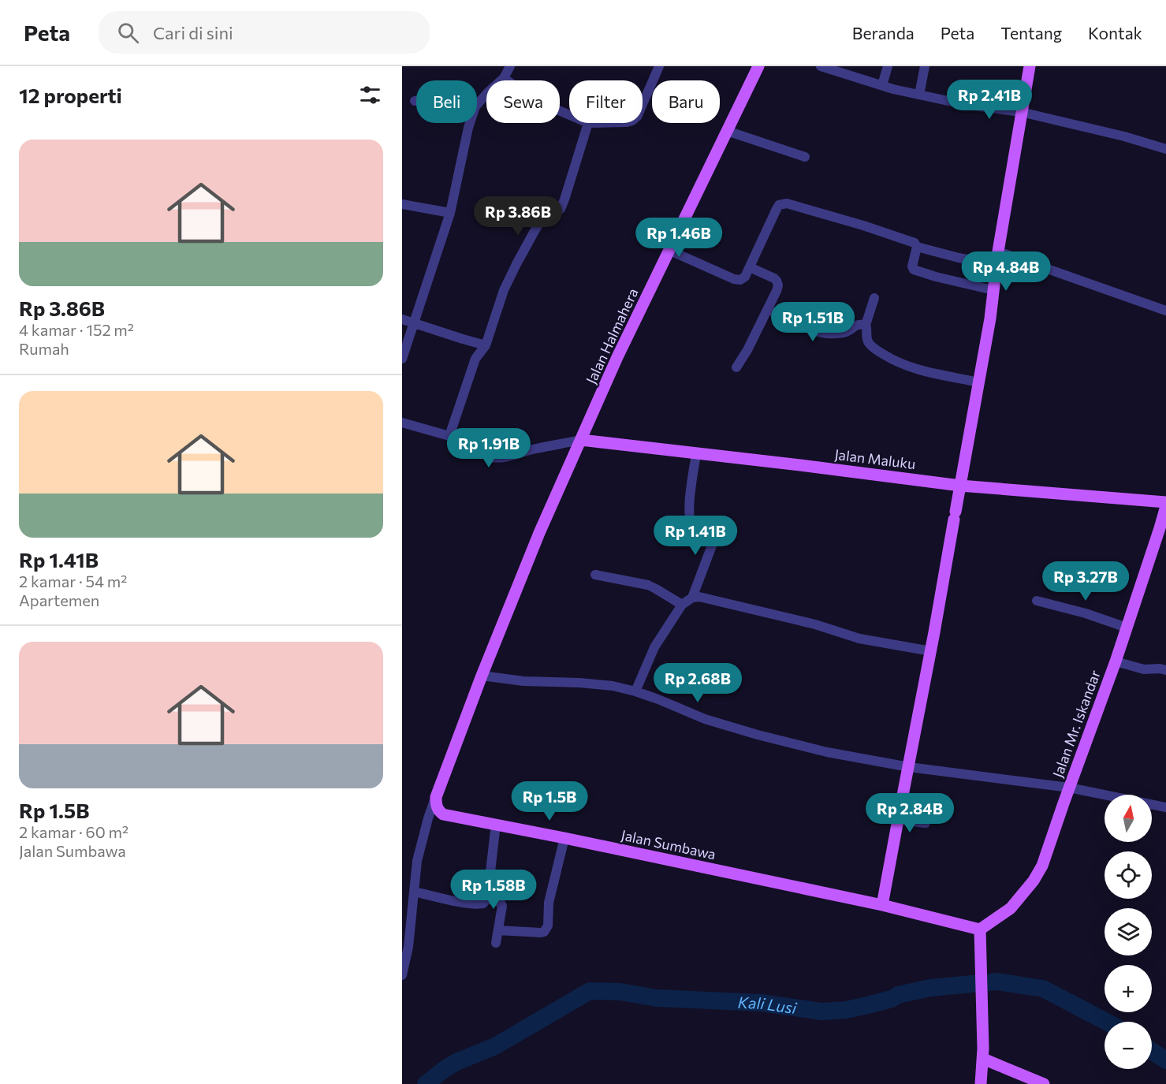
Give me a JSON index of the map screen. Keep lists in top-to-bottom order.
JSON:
{
  "streets": {
    "main road": [
      "Jalan Halmahera",
      "Jalan Maluku",
      "Jalan Mr. Iskandar",
      "Jalan Sumbawa"
    ]
  },
  "crossings": [
    ["Jalan Halmahera", "Jalan Maluku"],
    ["Jalan Mr. Iskandar", "Jalan Sumbawa"]
  ],
  "water": ["Kali Lusi"],
  "north": "top",
  "page": {
    "header": "Peta",
    "search": "Cari di sini",
    "nav": [
      "Beranda",
      "Peta",
      "Tentang",
      "Kontak"
    ],
    "heading": "12 properti",
    "price": [
      "Rp 2.41B",
      "Rp 3.86B",
      "Rp 1.46B",
      "Rp 4.84B",
      "Rp 1.51B",
      "Rp 1.91B",
      "Rp 1.41B",
      "Rp 3.27B",
      "Rp 2.68B",
      "Rp 1.5B",
      "Rp 2.84B",
      "Rp 1.58B"
    ],
    "chip": [
      "Beli",
      "Sewa",
      "Filter",
      "Baru"
    ],
    "list": [
      {
        "name": "Rp 3.86B",
        "note": "4 kamar · 152 m² · Rumah"
      },
      {
        "name": "Rp 1.41B",
        "note": "2 kamar · 54 m² · Apartemen"
      },
      {
        "name": "Rp 1.5B",
        "note": "2 kamar · 60 m² · Jalan Sumbawa"
      }
    ],
    "map_buttons": ["+", "−"]
  }
}
